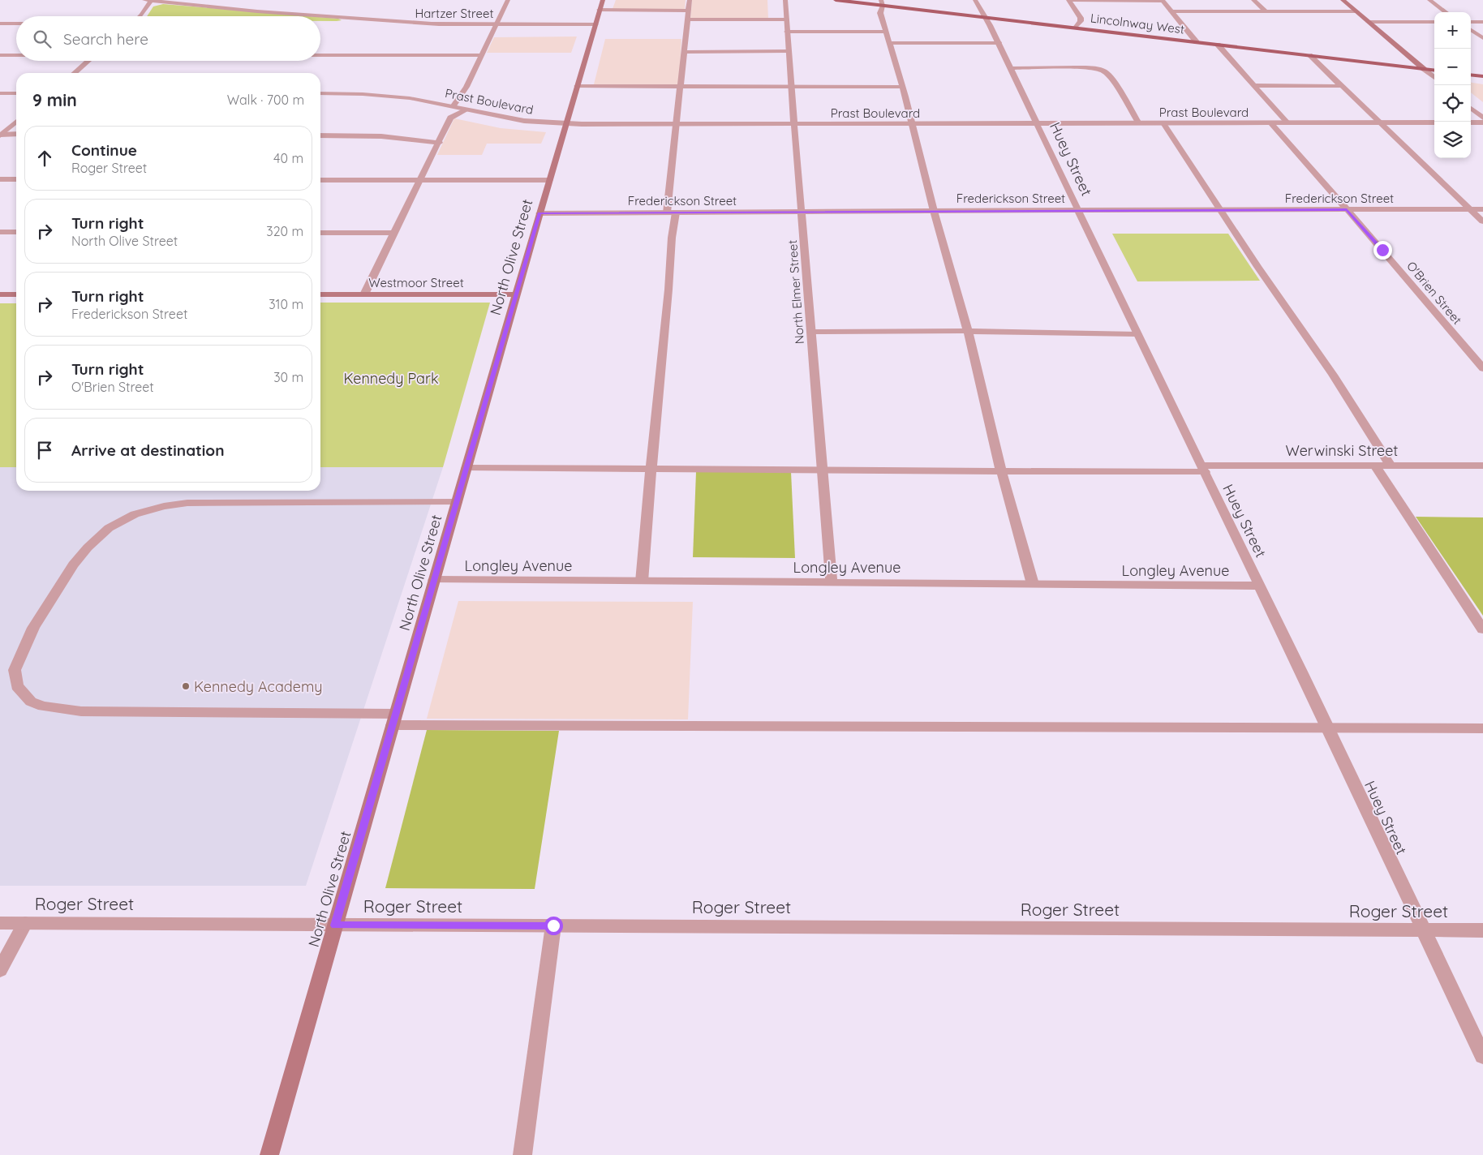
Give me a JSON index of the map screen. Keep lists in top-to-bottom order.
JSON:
{
  "streets": {
    "main road": ["Lincolnway West"],
    "street": [
      "Hartzer Street",
      "Prast Boulevard",
      "Huey Street",
      "Frederickson Street",
      "North Olive Street",
      "Westmoor Street",
      "North Elmer Street",
      "O'Brien Street",
      "Werwinski Street",
      "Longley Avenue",
      "Roger Street"
    ]
  },
  "crossings": [
    ["Hartzer Street", "North Olive Street"],
    ["Lincolnway West", "Huey Street"],
    ["Prast Boulevard", "Huey Street"],
    ["Prast Boulevard", "North Olive Street"],
    ["Prast Boulevard", "North Elmer Street"],
    ["Prast Boulevard", "O'Brien Street"],
    ["Huey Street", "Frederickson Street"],
    ["Huey Street", "Werwinski Street"],
    ["Huey Street", "Longley Avenue"],
    ["Huey Street", "Roger Street"],
    ["Frederickson Street", "North Olive Street"],
    ["Frederickson Street", "North Elmer Street"],
    ["Frederickson Street", "O'Brien Street"],
    ["North Olive Street", "Westmoor Street"],
    ["North Olive Street", "Werwinski Street"],
    ["North Olive Street", "Longley Avenue"],
    ["North Olive Street", "Roger Street"],
    ["North Elmer Street", "Werwinski Street"],
    ["North Elmer Street", "Longley Avenue"]
  ],
  "parks": ["Kennedy Park"],
  "places": ["Kennedy Academy"],
  "page": {
    "map_buttons": ["+", "−"],
    "search": "Search here",
    "heading": ["9 min", "Walk · 700 m"],
    "list": [
      ["Continue", "Roger Street", "40 m"],
      ["Turn right", "North Olive Street", "320 m"],
      ["Turn right", "Frederickson Street", "310 m"],
      ["Turn right", "O'Brien Street", "30 m"],
      "Arrive at destination"
    ]
  }
}
